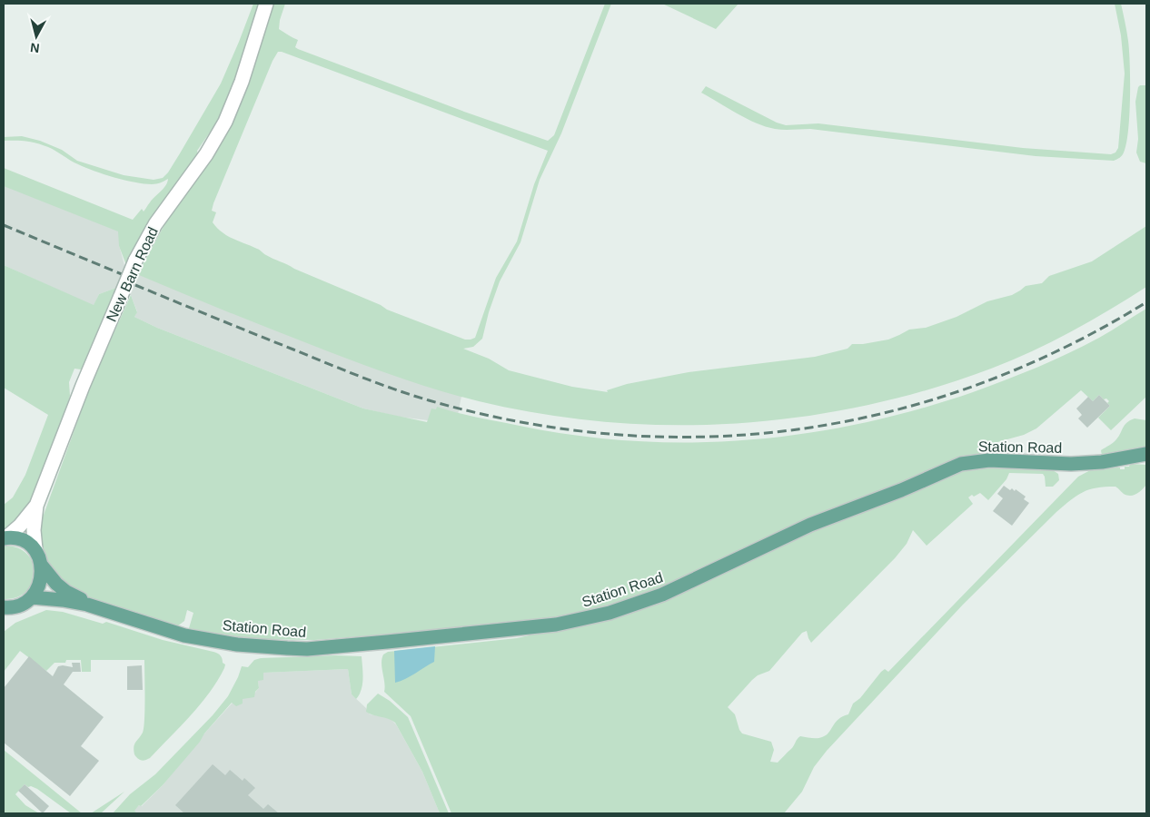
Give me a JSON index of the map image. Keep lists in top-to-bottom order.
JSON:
{
  "streets": {
    "main road": ["Station Road"],
    "street": ["New Barn Road"]
  },
  "north": "bottom"
}
